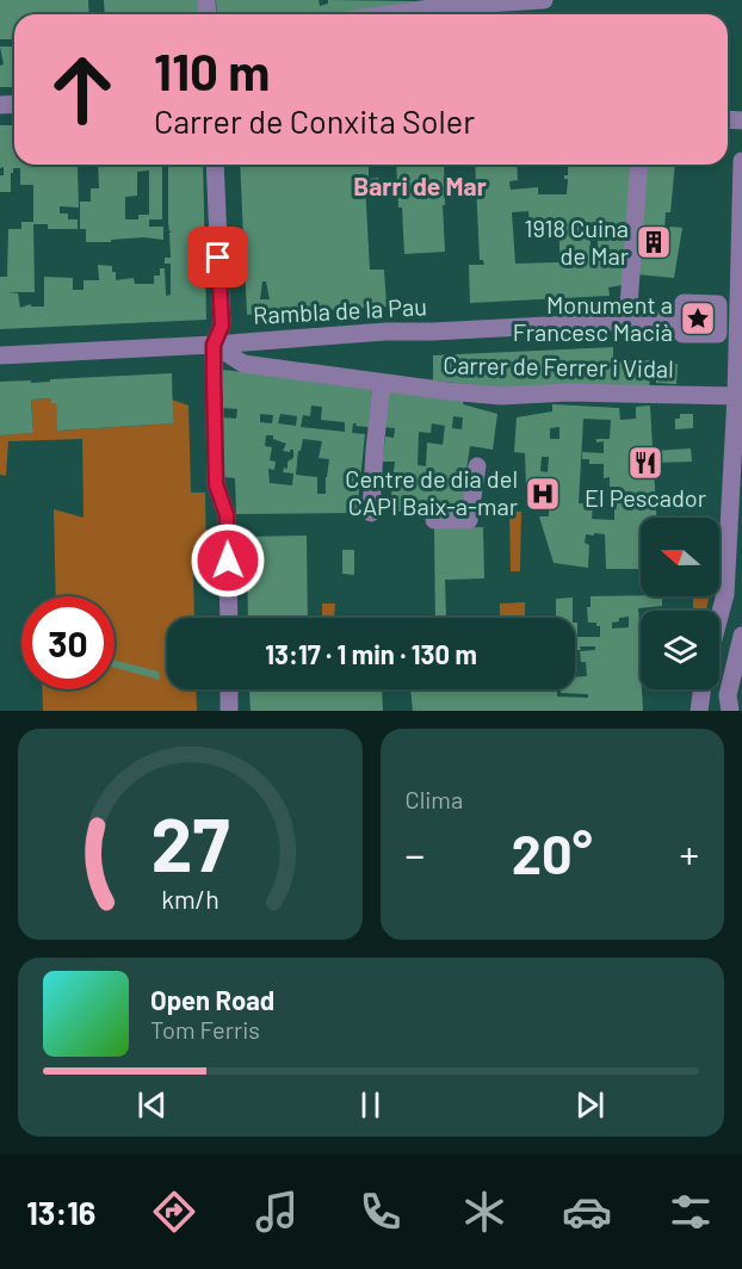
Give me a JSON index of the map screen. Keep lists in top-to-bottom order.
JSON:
{
  "streets": {
    "street": ["Rambla de la Pau", "Carrer de Ferrer i Vidal"]
  },
  "crossings": [
    ["Rambla de la Pau", "Carrer de Ferrer i Vidal"]
  ],
  "districts": ["Barri de Mar"],
  "places": {
    "building": ["1918 Cuina de Mar"],
    "place": ["Monument a Francesc Macià"],
    "restaurant": ["El Pescador"],
    "hospital": ["Centre de dia del CAPI Baix-a-mar"]
  },
  "north": "left",
  "page": {
    "turn": ["110 m", "Carrer de Conxita Soler"],
    "limit": "30",
    "trip": "13:17 · 1 min · 130 m",
    "tile": "Clima",
    "heat": ["−", "20°", "+"],
    "song": ["Open Road", "Tom Ferris"],
    "tabs": "13:16",
    "gauge": ["27", "km/h"]
  }
}
